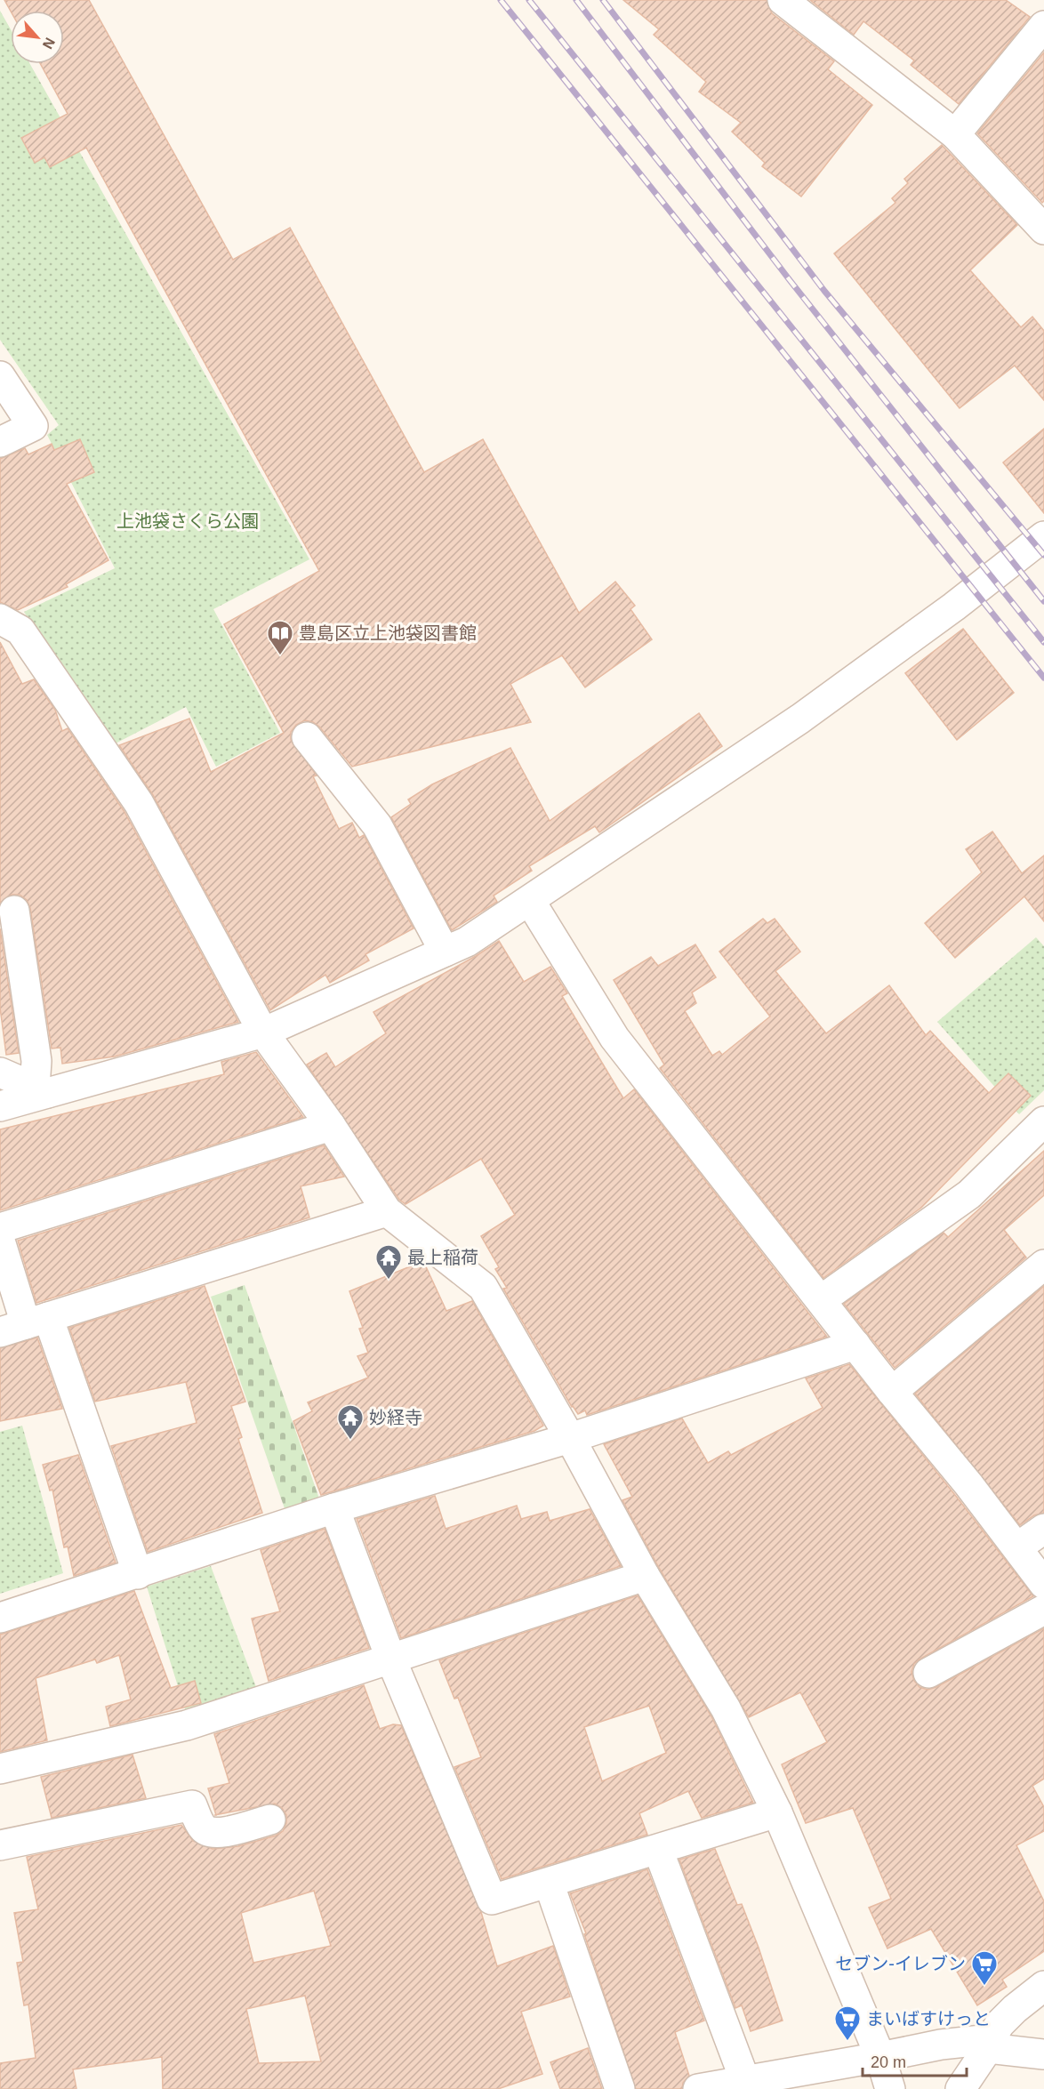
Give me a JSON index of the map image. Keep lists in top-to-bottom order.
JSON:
{
  "parks": ["上池袋さくら公園"],
  "places": {
    "library": ["豊島区立上池袋図書館"],
    "temple": ["最上稲荷", "妙経寺"],
    "supermarket": ["セブン-イレブン", "まいばすけっと"]
  },
  "scale_bar": "20 m",
  "north": "bottom right"
}
